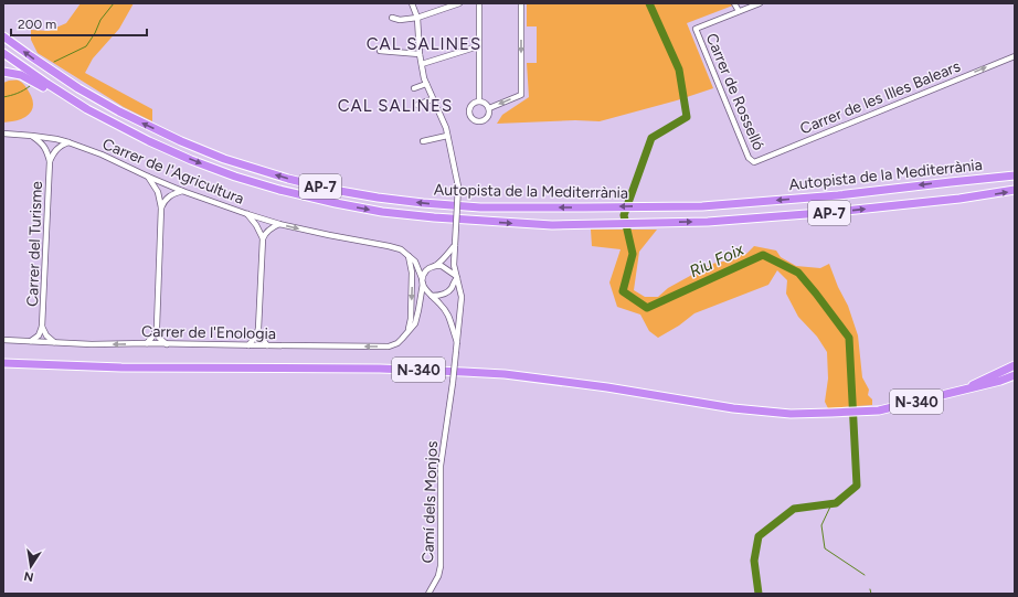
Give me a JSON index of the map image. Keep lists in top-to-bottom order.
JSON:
{
  "streets": {
    "highway": ["Autopista de la Mediterrània", "AP-7", "N-340"],
    "street": [
      "Carrer de Rosselló",
      "Carrer de les Illes Balears",
      "Carrer de l'Agricultura",
      "Carrer del Turisme",
      "Carrer de l'Enologia",
      "Camí dels Monjos"
    ]
  },
  "crossings": [
    ["Carrer de Rosselló", "Carrer de les Illes Balears"],
    ["Carrer de l'Agricultura", "Carrer del Turisme"],
    ["Carrer del Turisme", "Carrer de l'Enologia"]
  ],
  "one_way": ["Carrer de les Illes Balears", "Carrer de l'Enologia"],
  "districts": ["CAL SALINES", "CAL SALINES"],
  "water": ["Riu Foix"],
  "scale_bar": "200 m",
  "north": "bottom"
}
